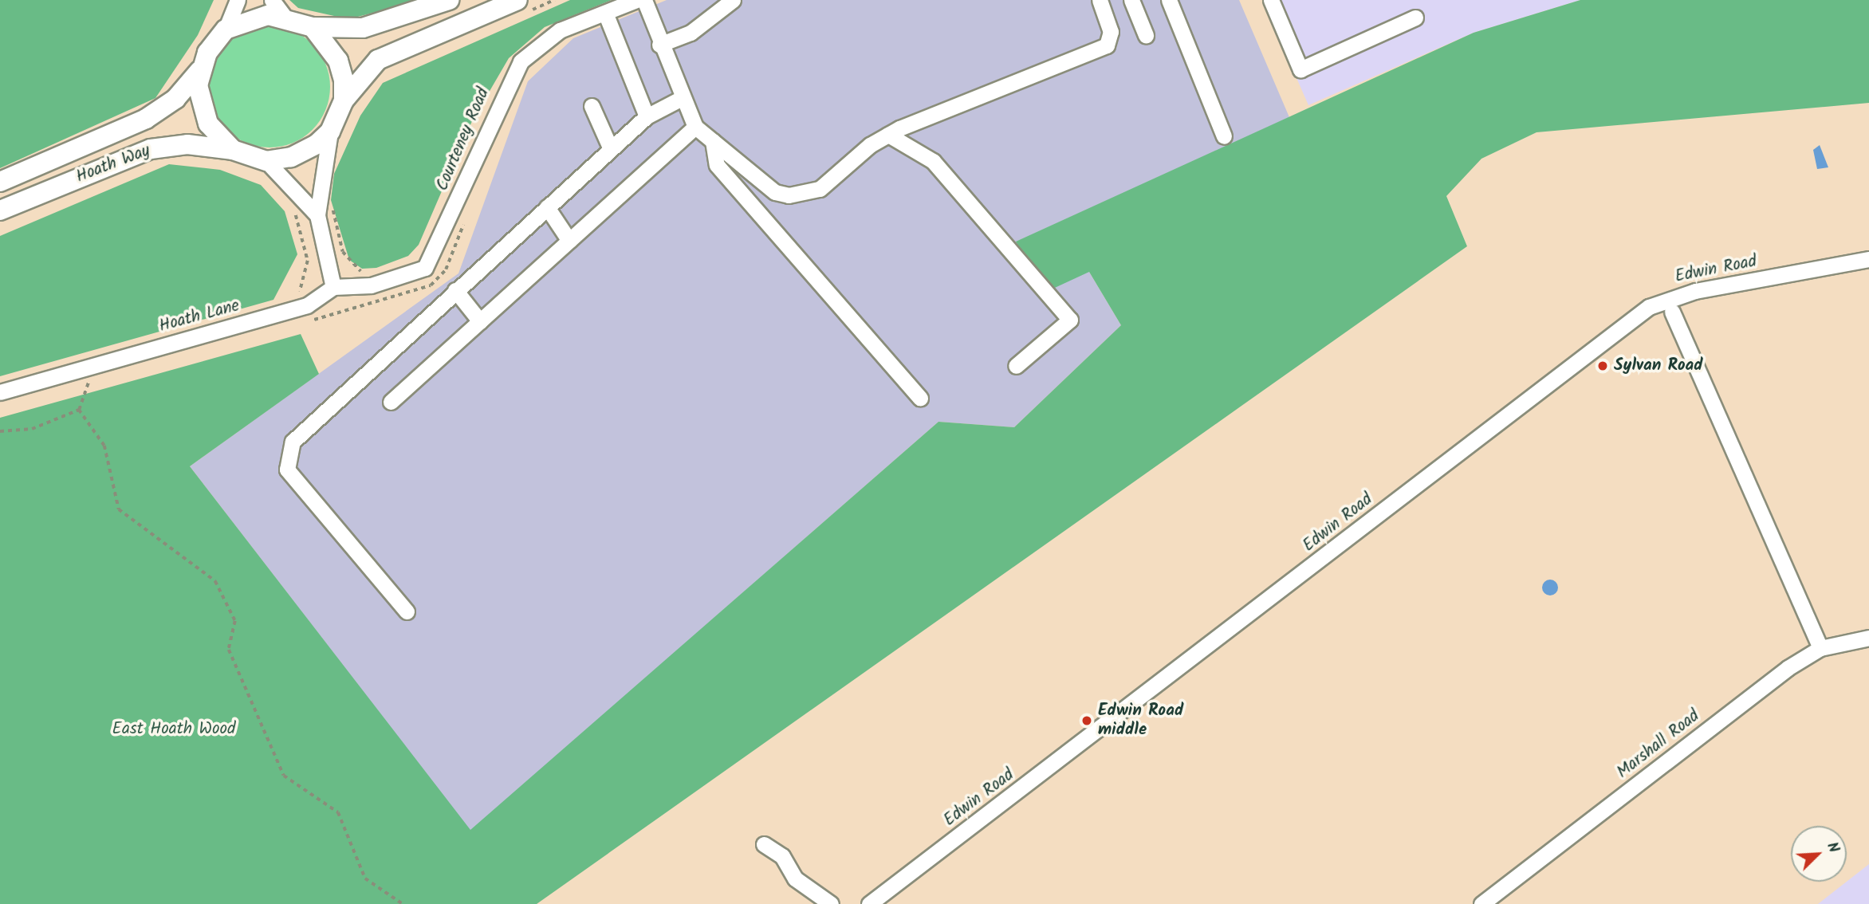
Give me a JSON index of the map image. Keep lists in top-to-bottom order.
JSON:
{
  "streets": {
    "main road": ["Hoath Way"],
    "street": [
      "Courteney Road",
      "Edwin Road",
      "Hoath Lane",
      "Marshall Road"
    ]
  },
  "crossings": [
    ["Courteney Road", "Hoath Lane"]
  ],
  "parks": ["East Hoath Wood"],
  "places": ["Sylvan Road", "Edwin Road middle"],
  "north": "top right"
}
